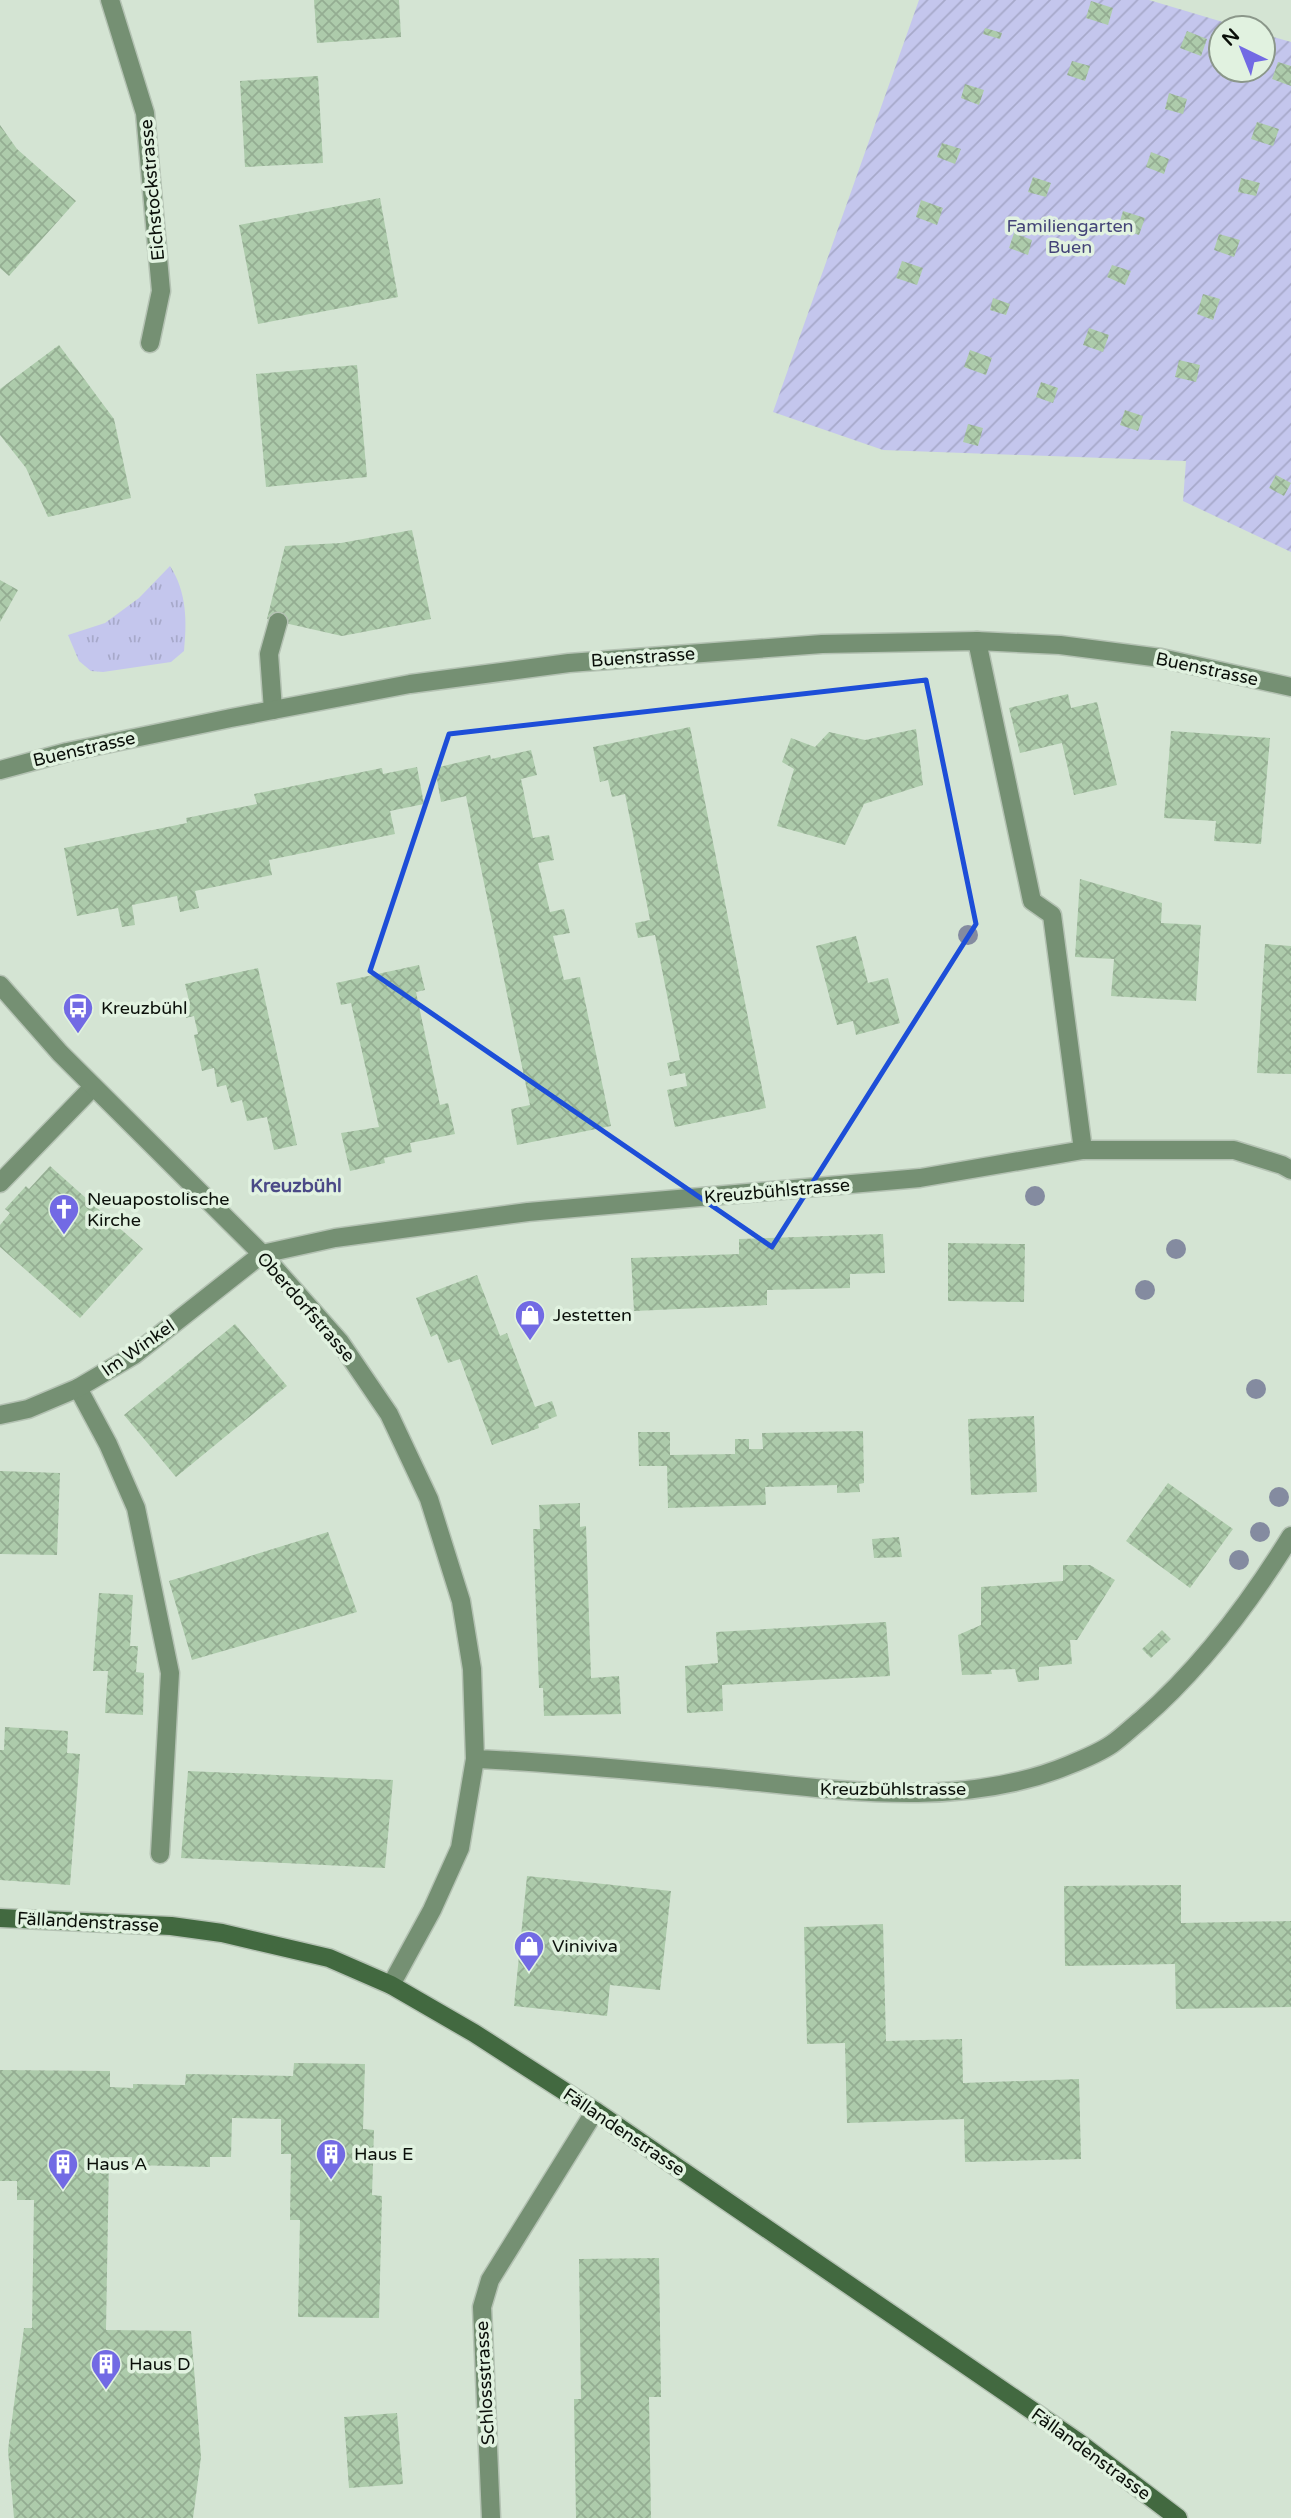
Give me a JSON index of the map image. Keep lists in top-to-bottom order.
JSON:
{
  "streets": {
    "main road": ["Fällandenstrasse"],
    "street": [
      "Eichstockstrasse",
      "Buenstrasse",
      "Kreuzbühlstrasse",
      "Oberdorfstrasse",
      "Im Winkel",
      "Schlossstrasse"
    ]
  },
  "crossings": [
    ["Kreuzbühlstrasse", "Oberdorfstrasse"],
    ["Kreuzbühlstrasse", "Im Winkel"],
    ["Oberdorfstrasse", "Im Winkel"],
    ["Oberdorfstrasse", "Fällandenstrasse"],
    ["Fällandenstrasse", "Schlossstrasse"]
  ],
  "districts": ["Kreuzbühl"],
  "parks": ["Familiengarten Buen"],
  "places": {
    "bus stop": ["Kreuzbühl"],
    "church": ["Neuapostolische Kirche"],
    "shop": ["Jestetten", "Viniviva"],
    "building": ["Haus E", "Haus A", "Haus D"]
  },
  "north": "top left"
}
